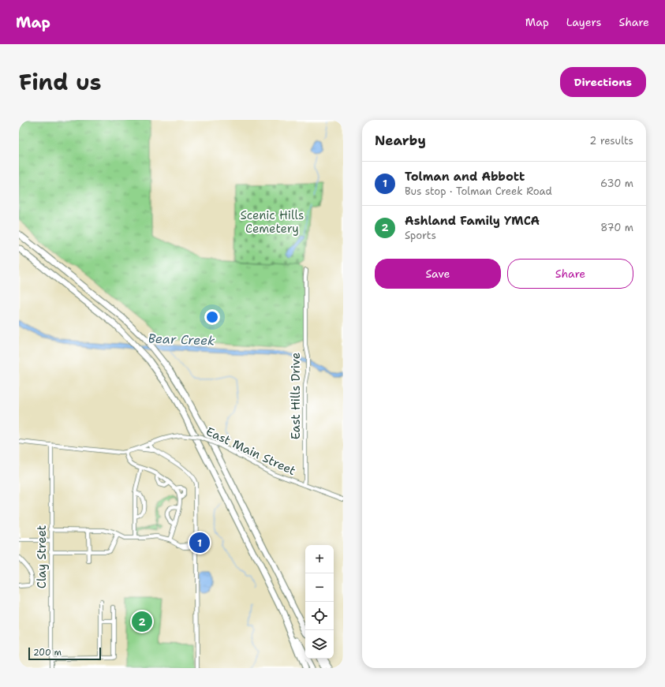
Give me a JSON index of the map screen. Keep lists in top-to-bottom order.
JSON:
{
  "streets": {
    "street": ["East Hills Drive", "East Main Street", "Clay Street"]
  },
  "crossings": [
    ["East Hills Drive", "East Main Street"],
    ["East Main Street", "Clay Street"]
  ],
  "water": ["Bear Creek"],
  "parks": ["Scenic Hills Cemetery"],
  "scale_bar": "200 m",
  "page": {
    "header": "Map",
    "nav": ["Map", "Layers", "Share"],
    "title": "Find us",
    "buttons": [
      "Directions",
      ["Save", "Share"]
    ],
    "heading": ["Nearby", "2 results"],
    "list": [
      {
        "mark": "1",
        "name": "Tolman and Abbott",
        "note": "Bus stop · Tolman Creek Road",
        "value": "630 m"
      },
      {
        "mark": "2",
        "name": "Ashland Family YMCA",
        "note": "Sports",
        "value": "870 m"
      }
    ],
    "pins": ["1", "2"],
    "map_buttons": ["+", "−"],
    "scale": "200 m"
  }
}
